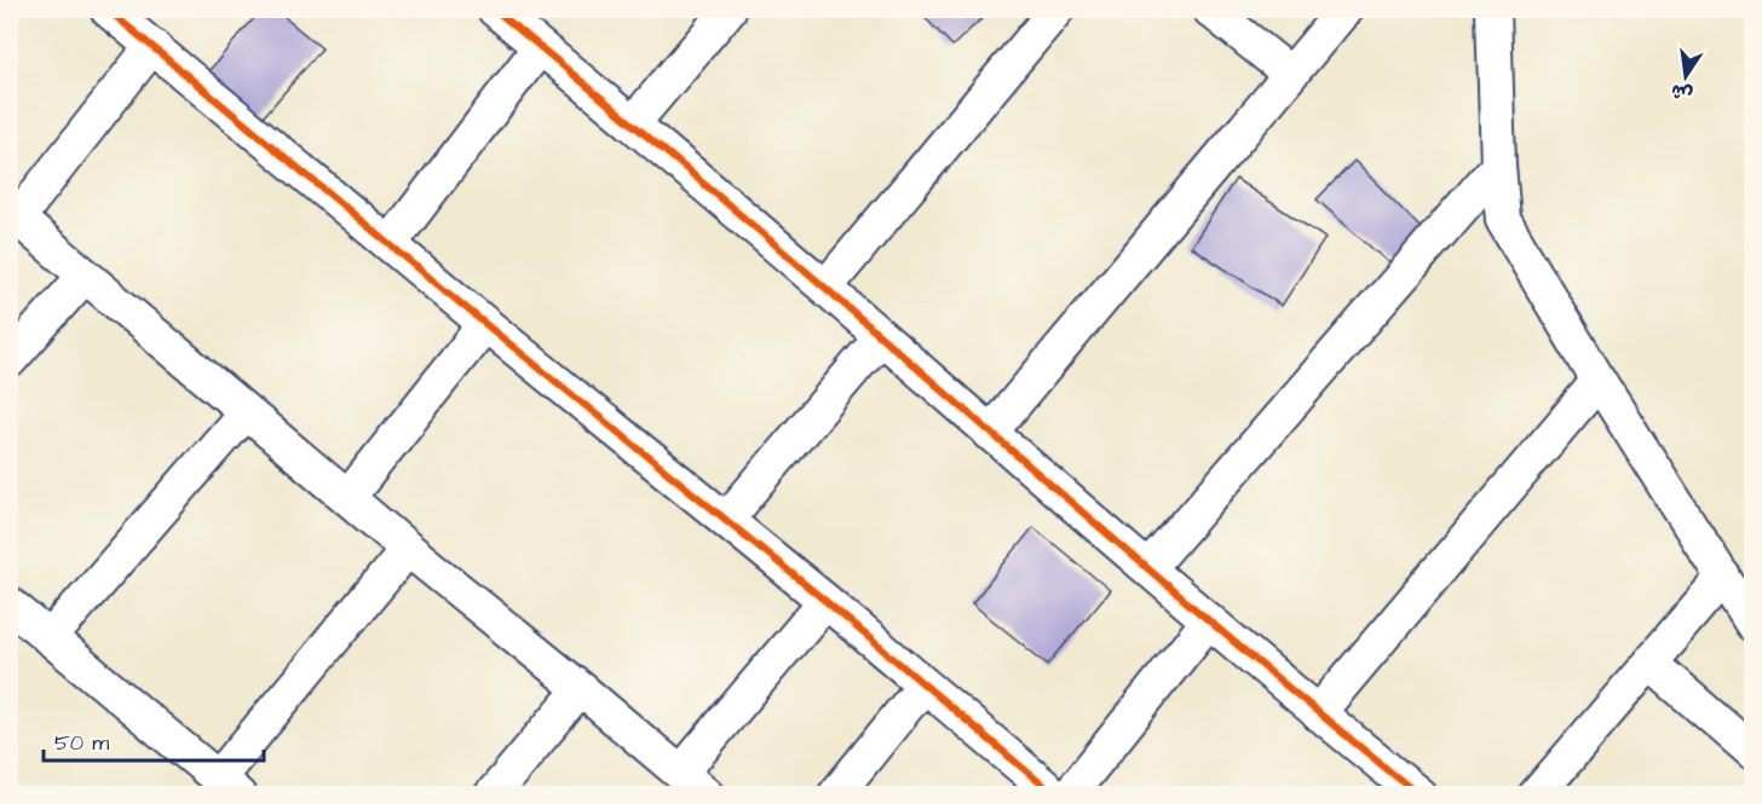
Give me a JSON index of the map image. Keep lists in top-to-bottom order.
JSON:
{
  "scale_bar": "50 m",
  "north": "bottom"
}
